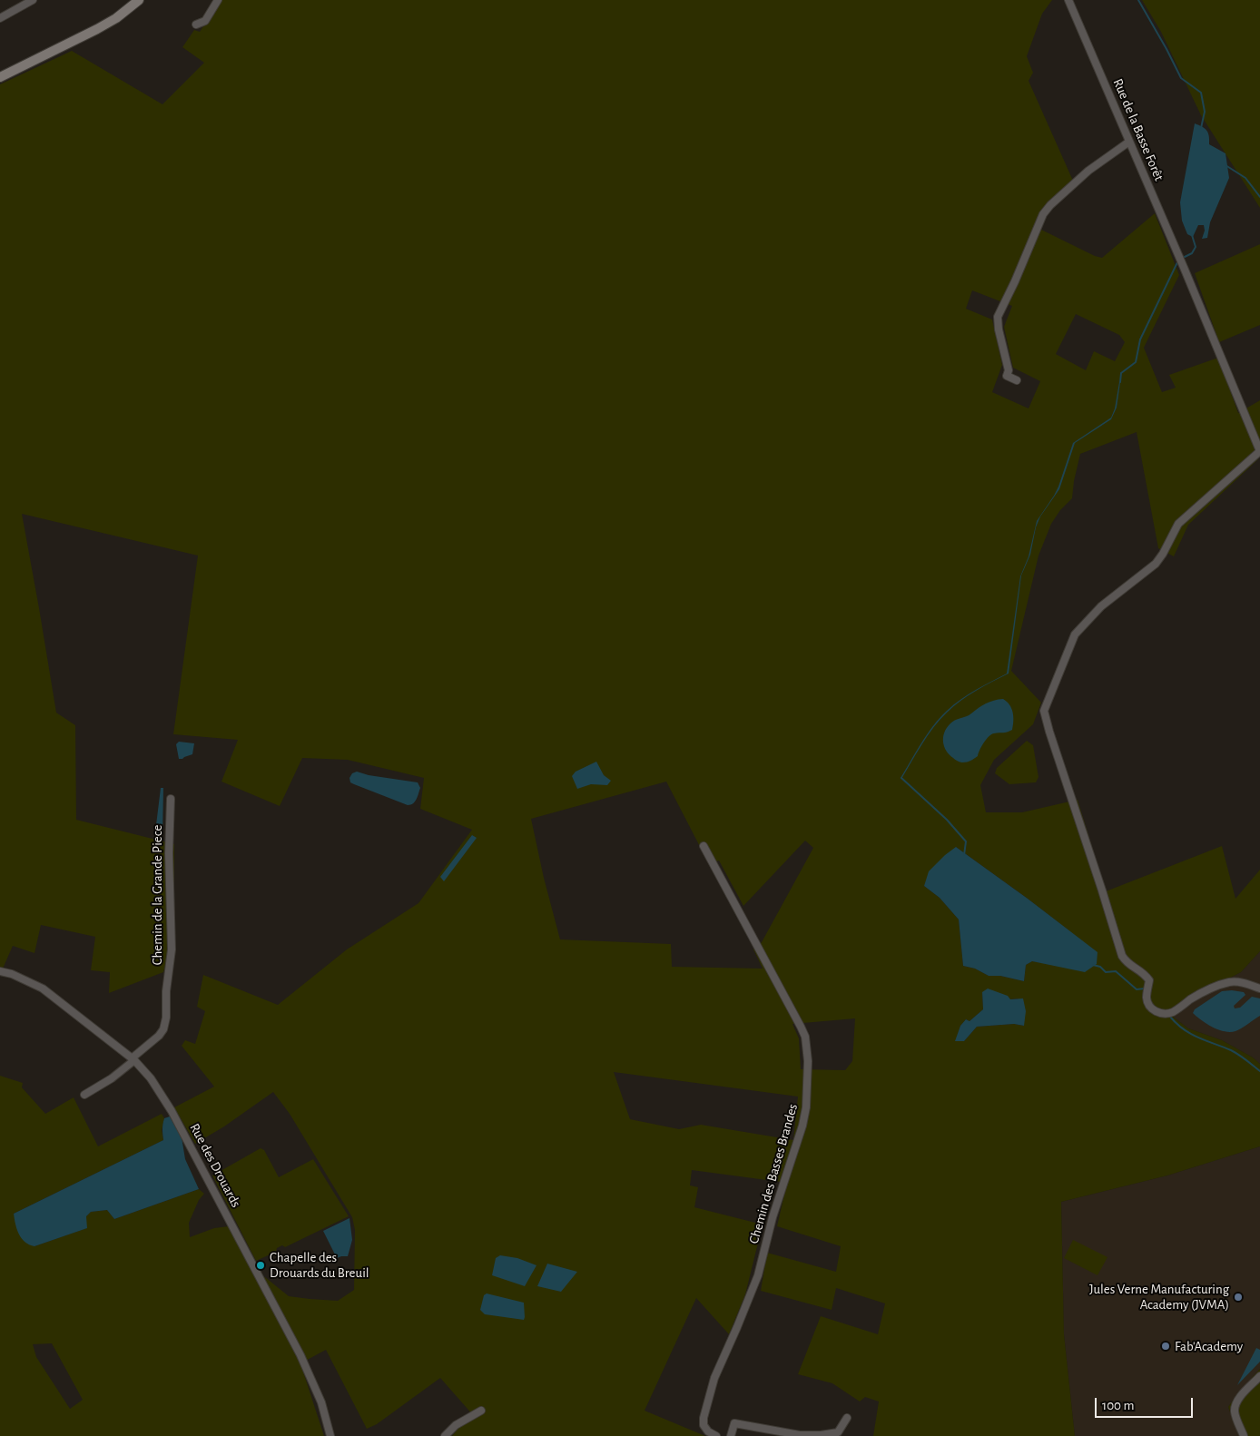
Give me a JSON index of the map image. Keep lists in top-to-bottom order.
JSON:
{
  "streets": {
    "street": [
      "Rue de la Basse Forêt",
      "Chemin de la Grande Piece",
      "Rue des Drouards",
      "Chemin des Basses Brandes"
    ]
  },
  "crossings": [
    ["Chemin de la Grande Piece", "Rue des Drouards"]
  ],
  "places": ["Chapelle des Drouards du Breuil", "Jules Verne Manufacturing Academy (JVMA)", "Fab'Academy"],
  "scale_bar": "100 m"
}
